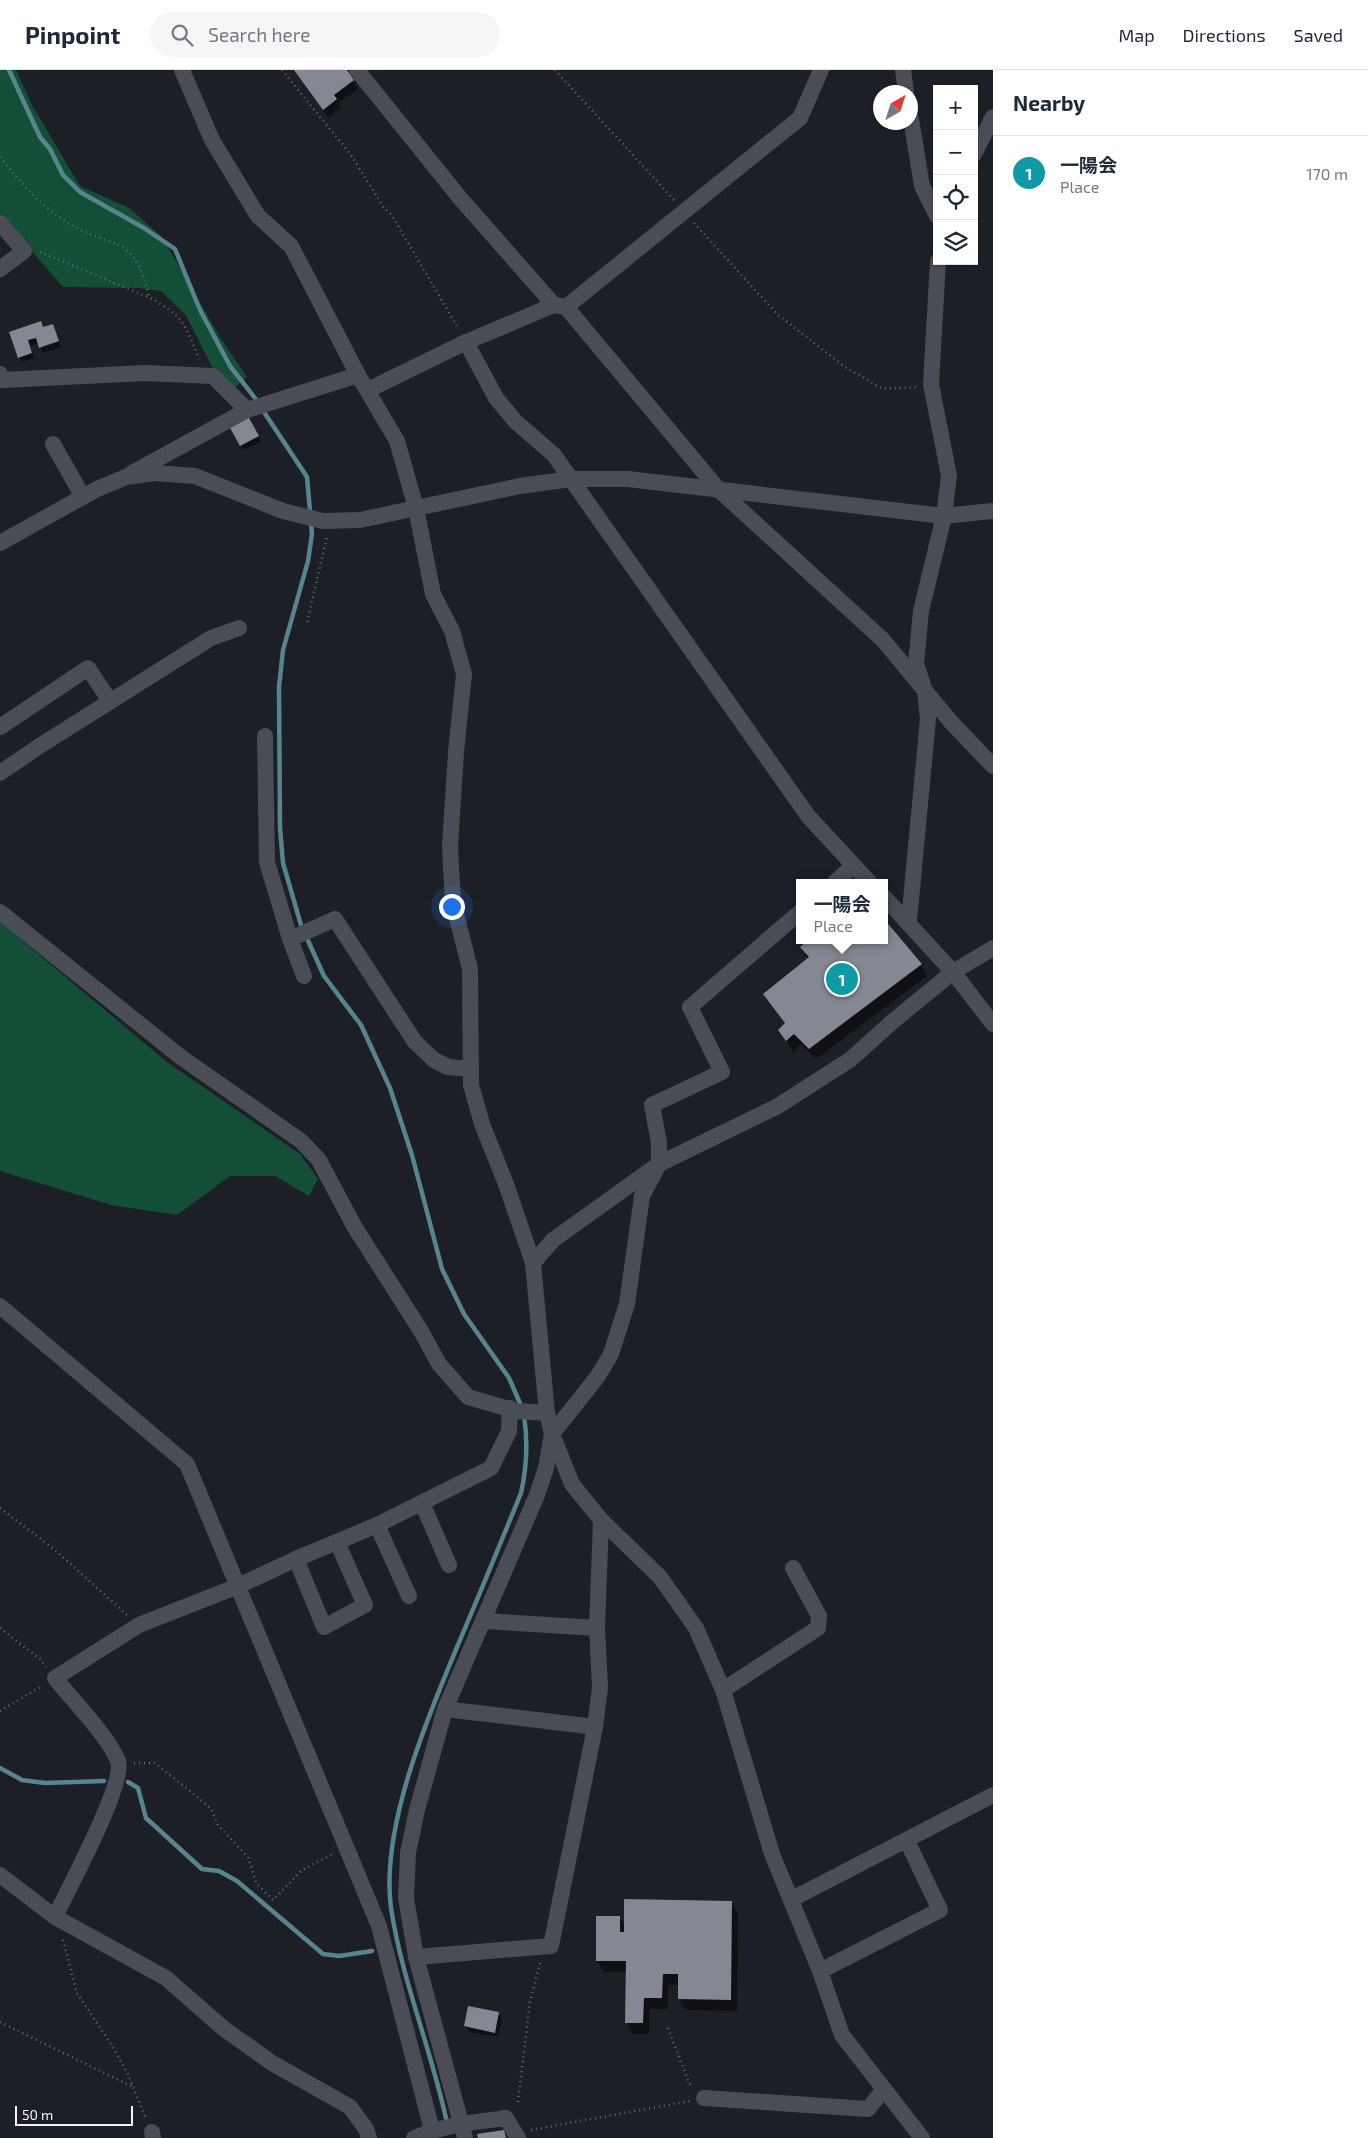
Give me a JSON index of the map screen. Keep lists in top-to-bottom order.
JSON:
{
  "scale_bar": "50 m",
  "north": "top right",
  "page": {
    "header": "Pinpoint",
    "search": "Search here",
    "nav": ["Map", "Directions", "Saved"],
    "heading": "Nearby",
    "map_buttons": ["+", "−"],
    "list": [
      {
        "mark": "1",
        "name": "一陽会",
        "note": "Place",
        "value": "170 m"
      }
    ],
    "popup": ["一陽会", "Place"],
    "pins": "1",
    "scale": "50 m"
  }
}
